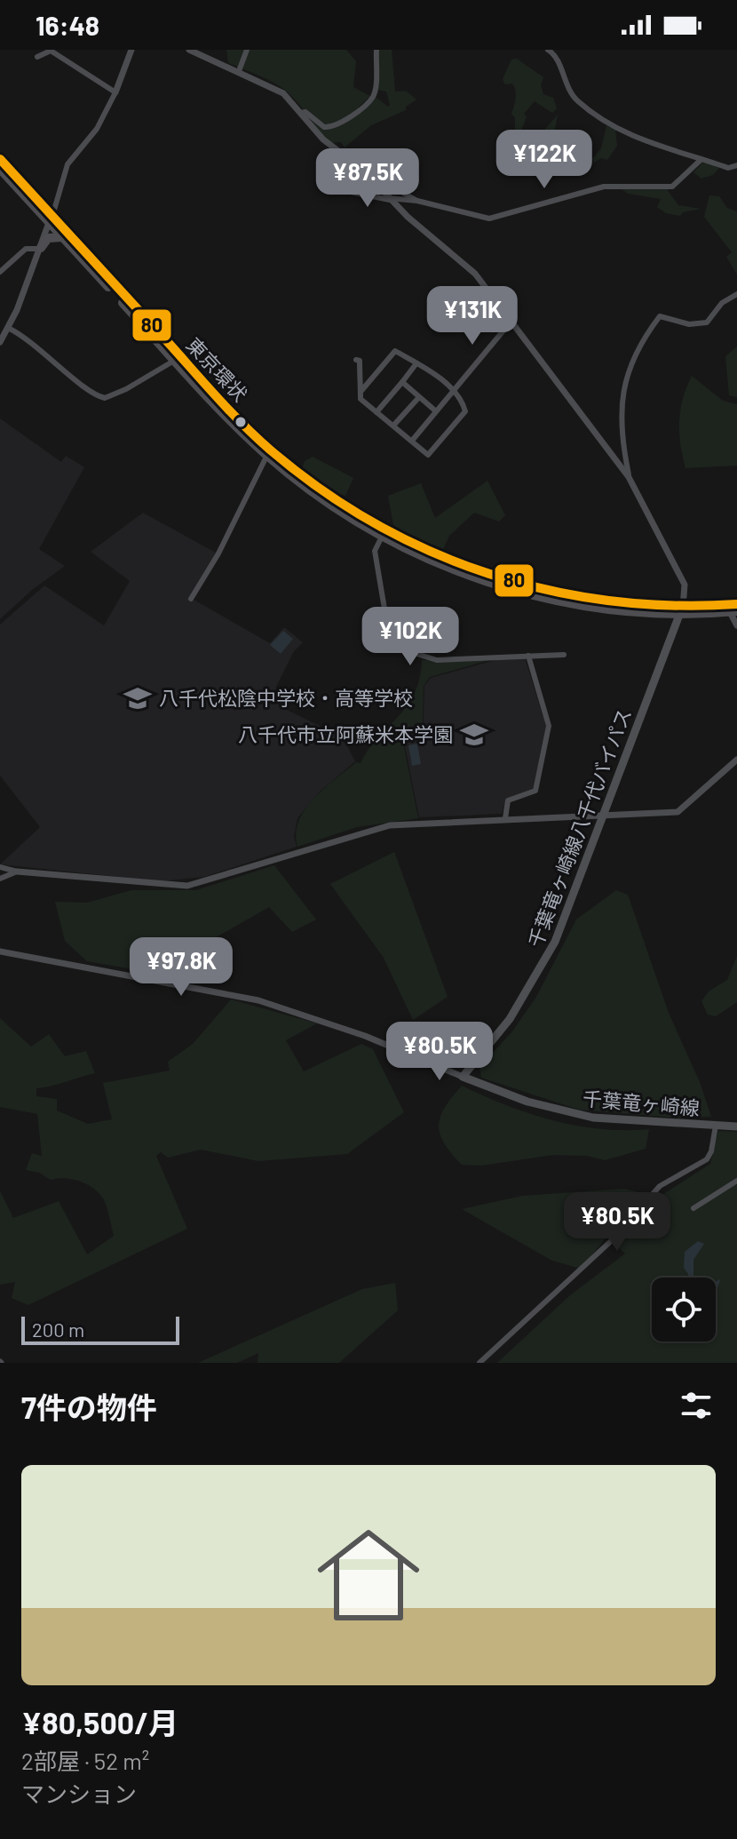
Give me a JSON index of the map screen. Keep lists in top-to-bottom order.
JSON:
{
  "streets": {
    "highway": ["東京環状"],
    "main road": ["千葉竜ヶ崎線八千代バイパス", "千葉竜ヶ崎線"]
  },
  "crossings": [
    ["東京環状", "千葉竜ヶ崎線八千代バイパス"],
    ["千葉竜ヶ崎線八千代バイパス", "千葉竜ヶ崎線"]
  ],
  "places": {
    "school or university": ["八千代松陰中学校・高等学校", "八千代市立阿蘇米本学園"]
  },
  "lines": ["transit line 80"],
  "scale_bar": "200 m",
  "page": {
    "status": "16:48",
    "price": [
      "¥122K",
      "¥87.5K",
      "¥131K",
      "¥102K",
      "¥97.8K",
      "¥80.5K",
      "¥80.5K"
    ],
    "scale": "200 m",
    "heading": "7件の物件",
    "list": [
      {
        "name": "¥80,500/月",
        "note": "2部屋 · 52 m² · マンション"
      }
    ]
  }
}
